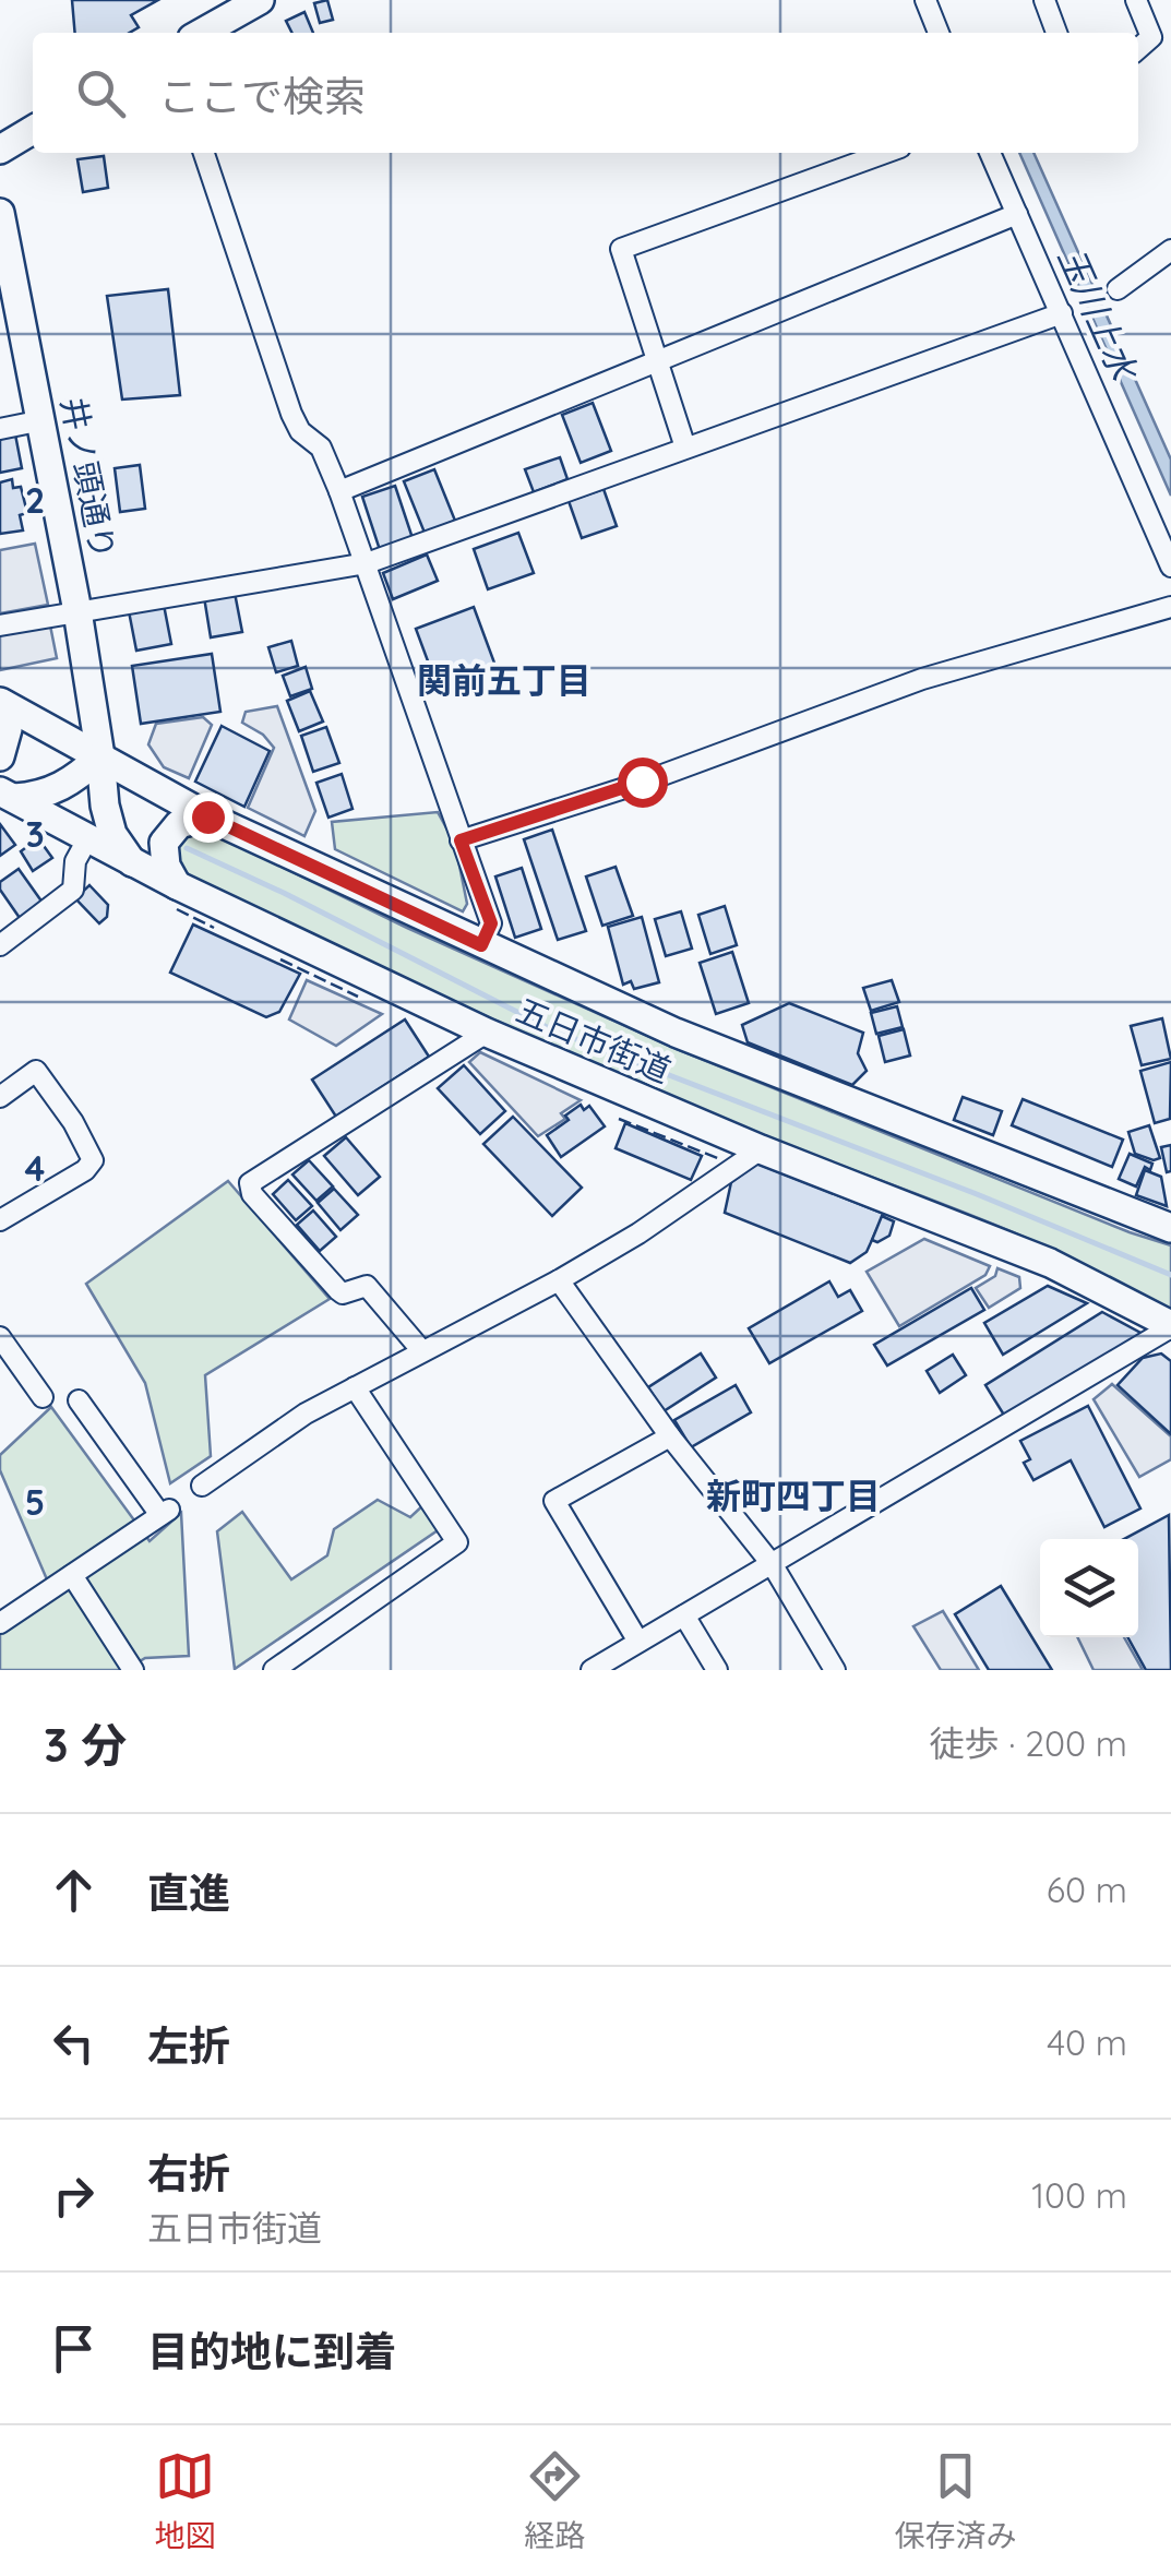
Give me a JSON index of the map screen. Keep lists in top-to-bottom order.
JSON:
{
  "streets": {
    "main road": ["井ノ頭通り", "五日市街道"]
  },
  "crossings": [
    ["井ノ頭通り", "五日市街道"]
  ],
  "districts": ["関前五丁目", "新町四丁目"],
  "water": ["玉川上水"],
  "page": {
    "search": "ここで検索",
    "heading": ["3 分", "徒歩 · 200 m"],
    "list": [
      ["直進", "60 m"],
      ["左折", "40 m"],
      ["右折", "五日市街道", "100 m"],
      "目的地に到着"
    ],
    "nav": ["地図", "経路", "保存済み"]
  },
  "grid": {
    "rows": [
      "2",
      "3",
      "4",
      "5"
    ]
  }
}
